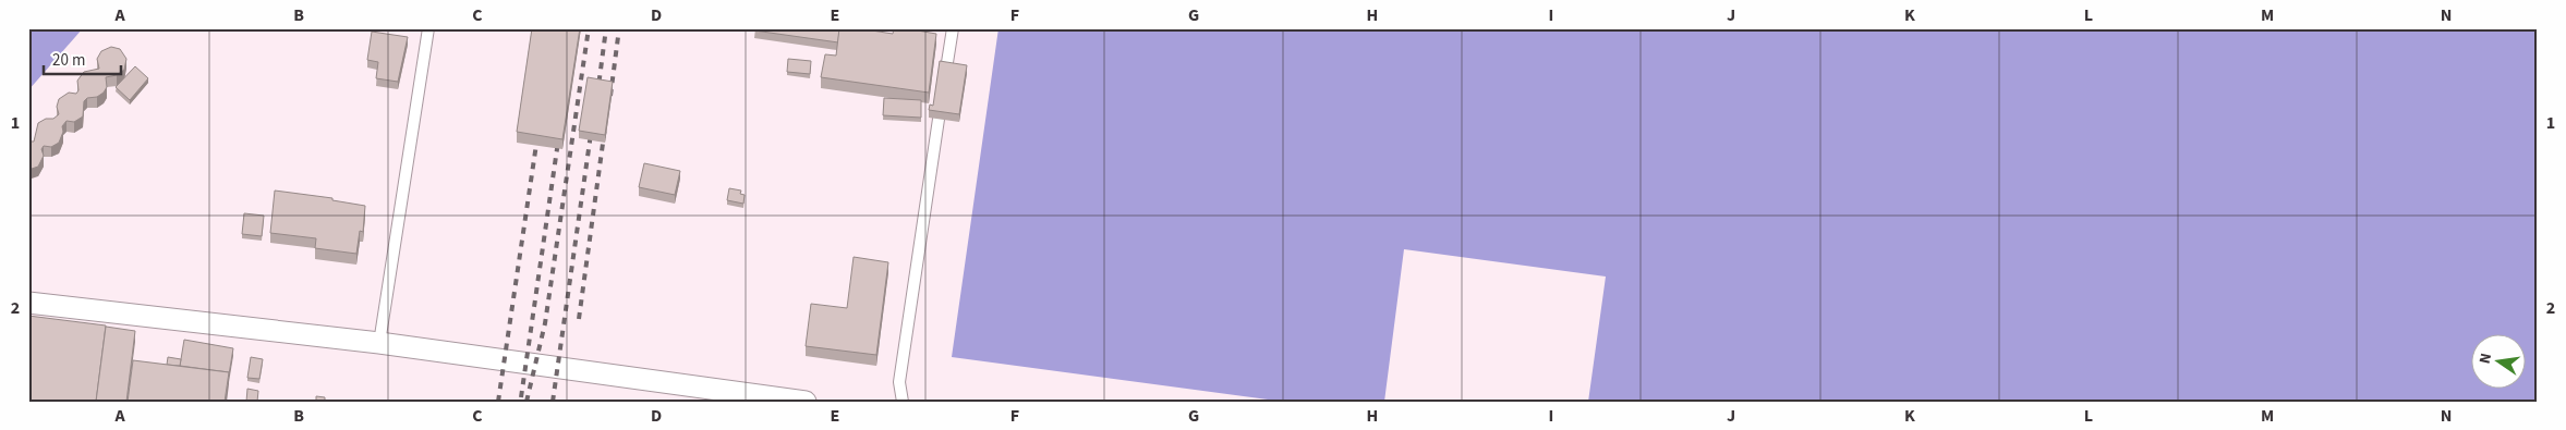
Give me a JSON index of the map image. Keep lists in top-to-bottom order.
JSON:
{
  "scale_bar": "20 m",
  "north": "left",
  "grid": {
    "columns": [
      "A",
      "B",
      "C",
      "D",
      "E",
      "F",
      "G",
      "H",
      "I",
      "J",
      "K",
      "L",
      "M",
      "N"
    ],
    "rows": ["1", "2"]
  }
}
